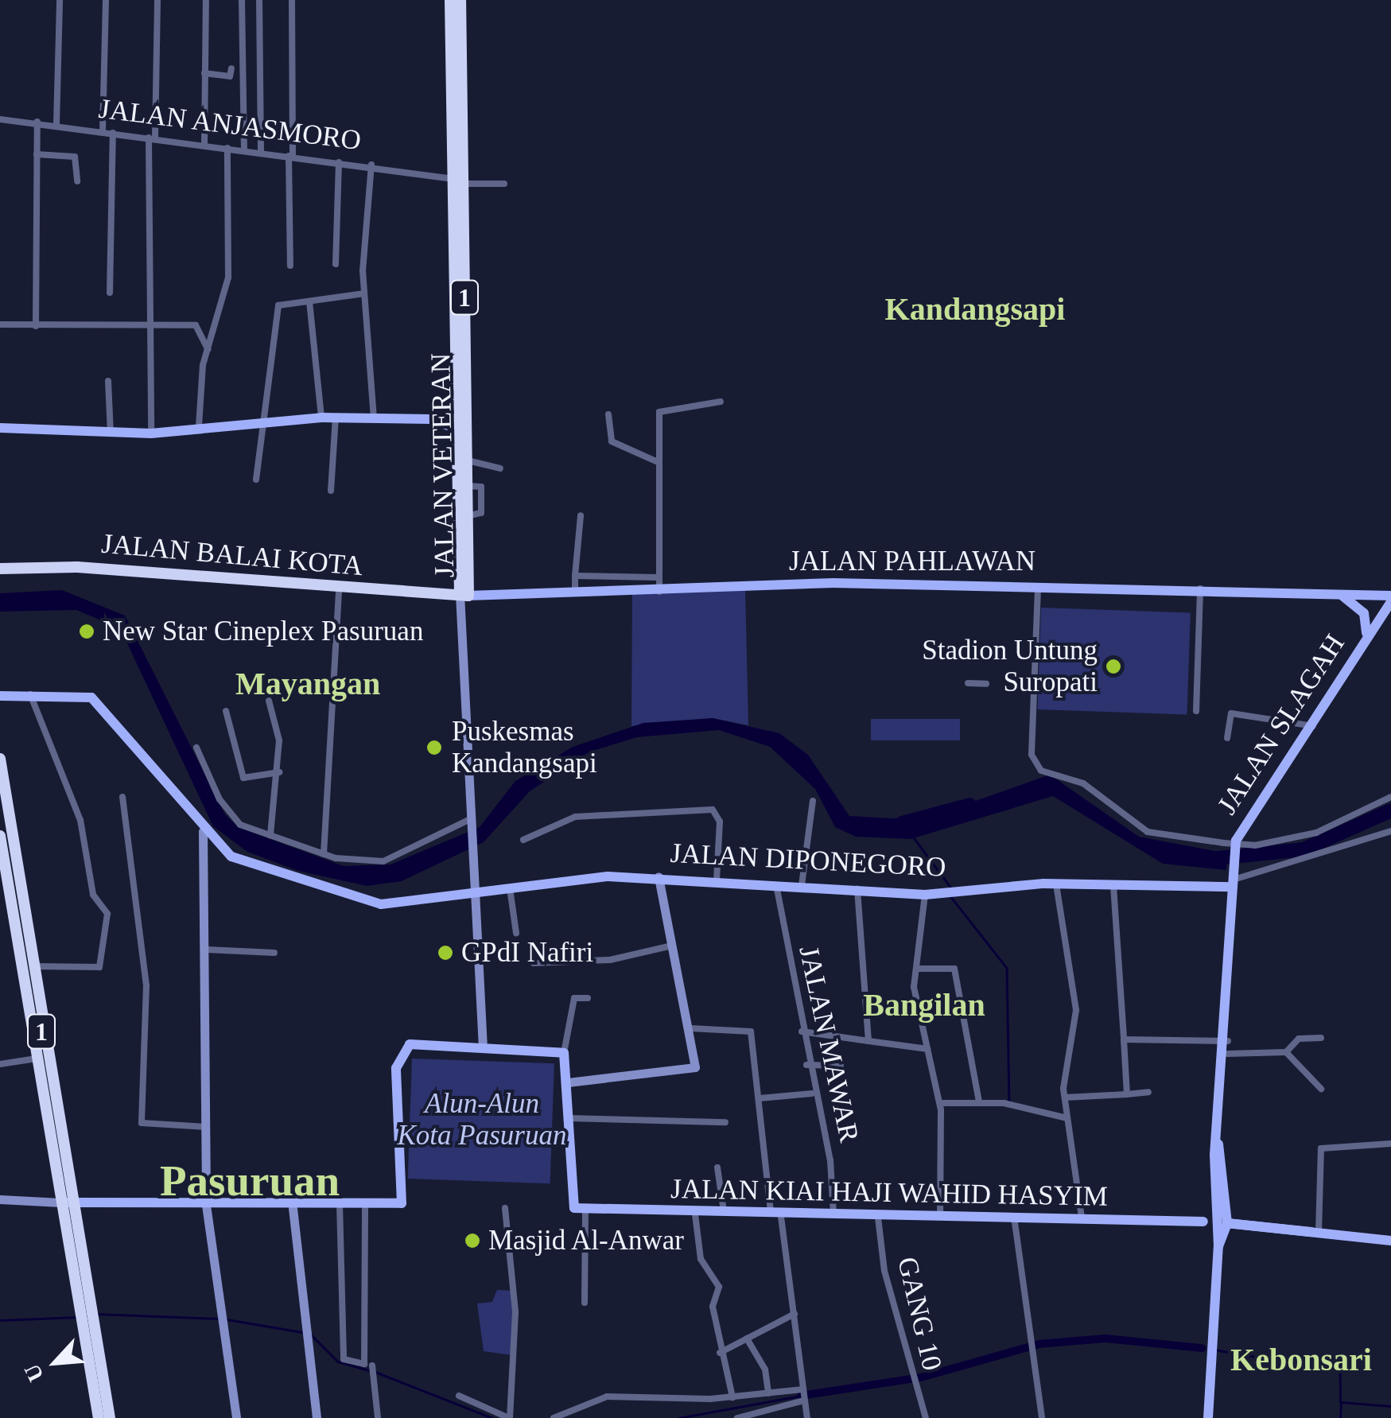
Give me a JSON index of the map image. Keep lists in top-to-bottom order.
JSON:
{
  "streets": {
    "highway": ["1", "JALAN VETERAN", "JALAN BALAI KOTA"],
    "main road": [
      "JALAN PAHLAWAN",
      "JALAN SLAGAH",
      "JALAN DIPONEGORO",
      "JALAN KIAI HAJI WAHID HASYIM"
    ],
    "street": ["JALAN ANJASMORO", "JALAN MAWAR", "GANG 10"]
  },
  "crossings": [
    ["JALAN ANJASMORO", "JALAN VETERAN"],
    ["JALAN VETERAN", "JALAN BALAI KOTA"],
    ["JALAN VETERAN", "JALAN PAHLAWAN"],
    ["JALAN BALAI KOTA", "JALAN PAHLAWAN"],
    ["JALAN SLAGAH", "JALAN DIPONEGORO"],
    ["JALAN DIPONEGORO", "JALAN MAWAR"],
    ["JALAN MAWAR", "JALAN KIAI HAJI WAHID HASYIM"],
    ["JALAN KIAI HAJI WAHID HASYIM", "GANG 10"]
  ],
  "districts": [
    "Kandangsapi",
    "Mayangan",
    "Bangilan",
    "Pasuruan",
    "Kebonsari"
  ],
  "parks": ["Alun-Alun Kota Pasuruan"],
  "places": [
    "New Star Cineplex Pasuruan",
    "Stadion Untung Suropati",
    "Puskesmas Kandangsapi",
    "GPdI Nafiri",
    "Masjid Al-Anwar"
  ],
  "north": "bottom left"
}
